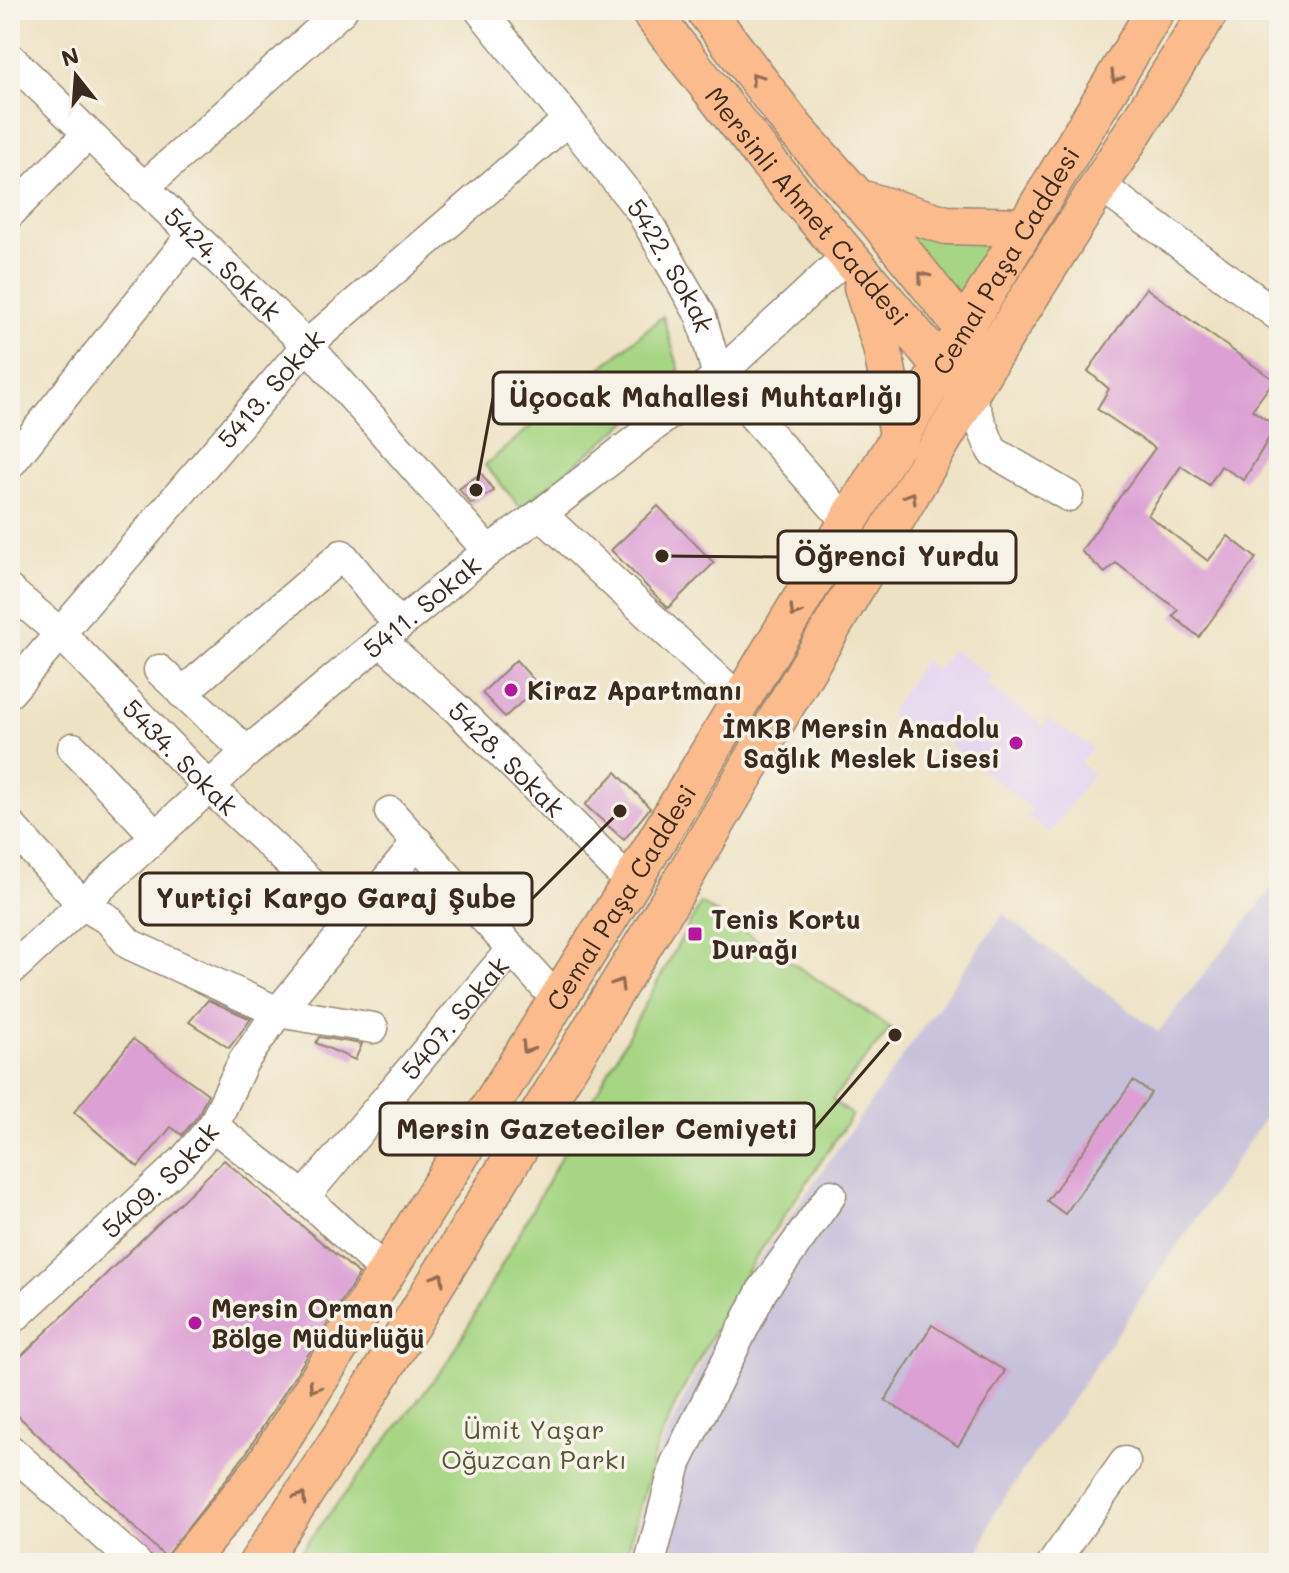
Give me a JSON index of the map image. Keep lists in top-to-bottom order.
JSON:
{
  "streets": {
    "main road": ["Mersinli Ahmet Caddesi", "Cemal Paşa Caddesi"],
    "street": [
      "5424. Sokak",
      "5422. Sokak",
      "5413. Sokak",
      "5411. Sokak",
      "5434. Sokak",
      "5428. Sokak",
      "5407. Sokak",
      "5409. Sokak"
    ]
  },
  "crossings": [
    ["Mersinli Ahmet Caddesi", "Cemal Paşa Caddesi"],
    ["Mersinli Ahmet Caddesi", "5411. Sokak"],
    ["Cemal Paşa Caddesi", "5422. Sokak"],
    ["Cemal Paşa Caddesi", "5428. Sokak"],
    ["5424. Sokak", "5413. Sokak"],
    ["5424. Sokak", "5411. Sokak"],
    ["5422. Sokak", "5413. Sokak"],
    ["5422. Sokak", "5411. Sokak"],
    ["5413. Sokak", "5434. Sokak"],
    ["5411. Sokak", "5434. Sokak"],
    ["5411. Sokak", "5428. Sokak"],
    ["5434. Sokak", "5409. Sokak"]
  ],
  "parks": ["Ümit Yaşar Oğuzcan Parkı"],
  "places": {
    "other": [
      "Üçocak Mahallesi Muhtarlığı",
      "Öğrenci Yurdu",
      "Kiraz Apartmanı",
      "İMKB Mersin Anadolu Sağlık Meslek Lisesi",
      "Yurtiçi Kargo Garaj Şube",
      "Mersin Gazeteciler Cemiyeti",
      "Mersin Orman Bölge Müdürlüğü"
    ],
    "transit": ["Tenis Kortu Durağı"]
  },
  "north": "top"
}
